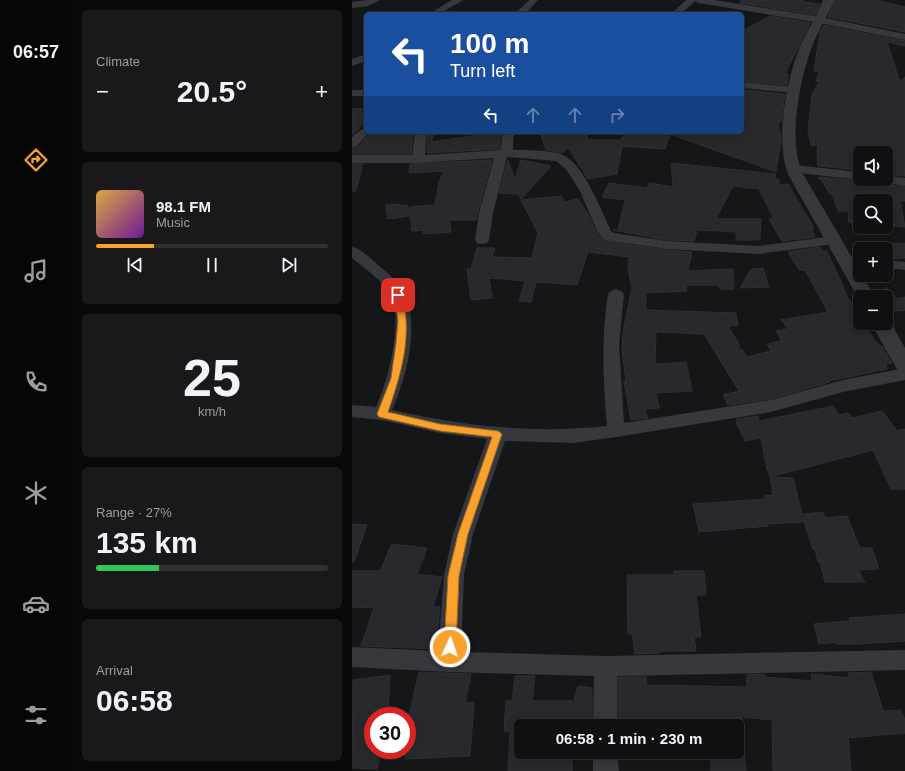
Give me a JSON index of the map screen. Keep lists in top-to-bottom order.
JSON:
{
  "page": {
    "tabs": "06:57",
    "tile": [
      "Climate",
      ["25", "km/h"],
      ["Range · 27%", "135 km"],
      ["Arrival", "06:58"]
    ],
    "turn": ["100 m", "Turn left"],
    "heat": ["−", "20.5°", "+"],
    "map_buttons": ["+", "−"],
    "song": ["98.1 FM", "Music"],
    "limit": "30",
    "trip": "06:58 · 1 min · 230 m"
  }
}
